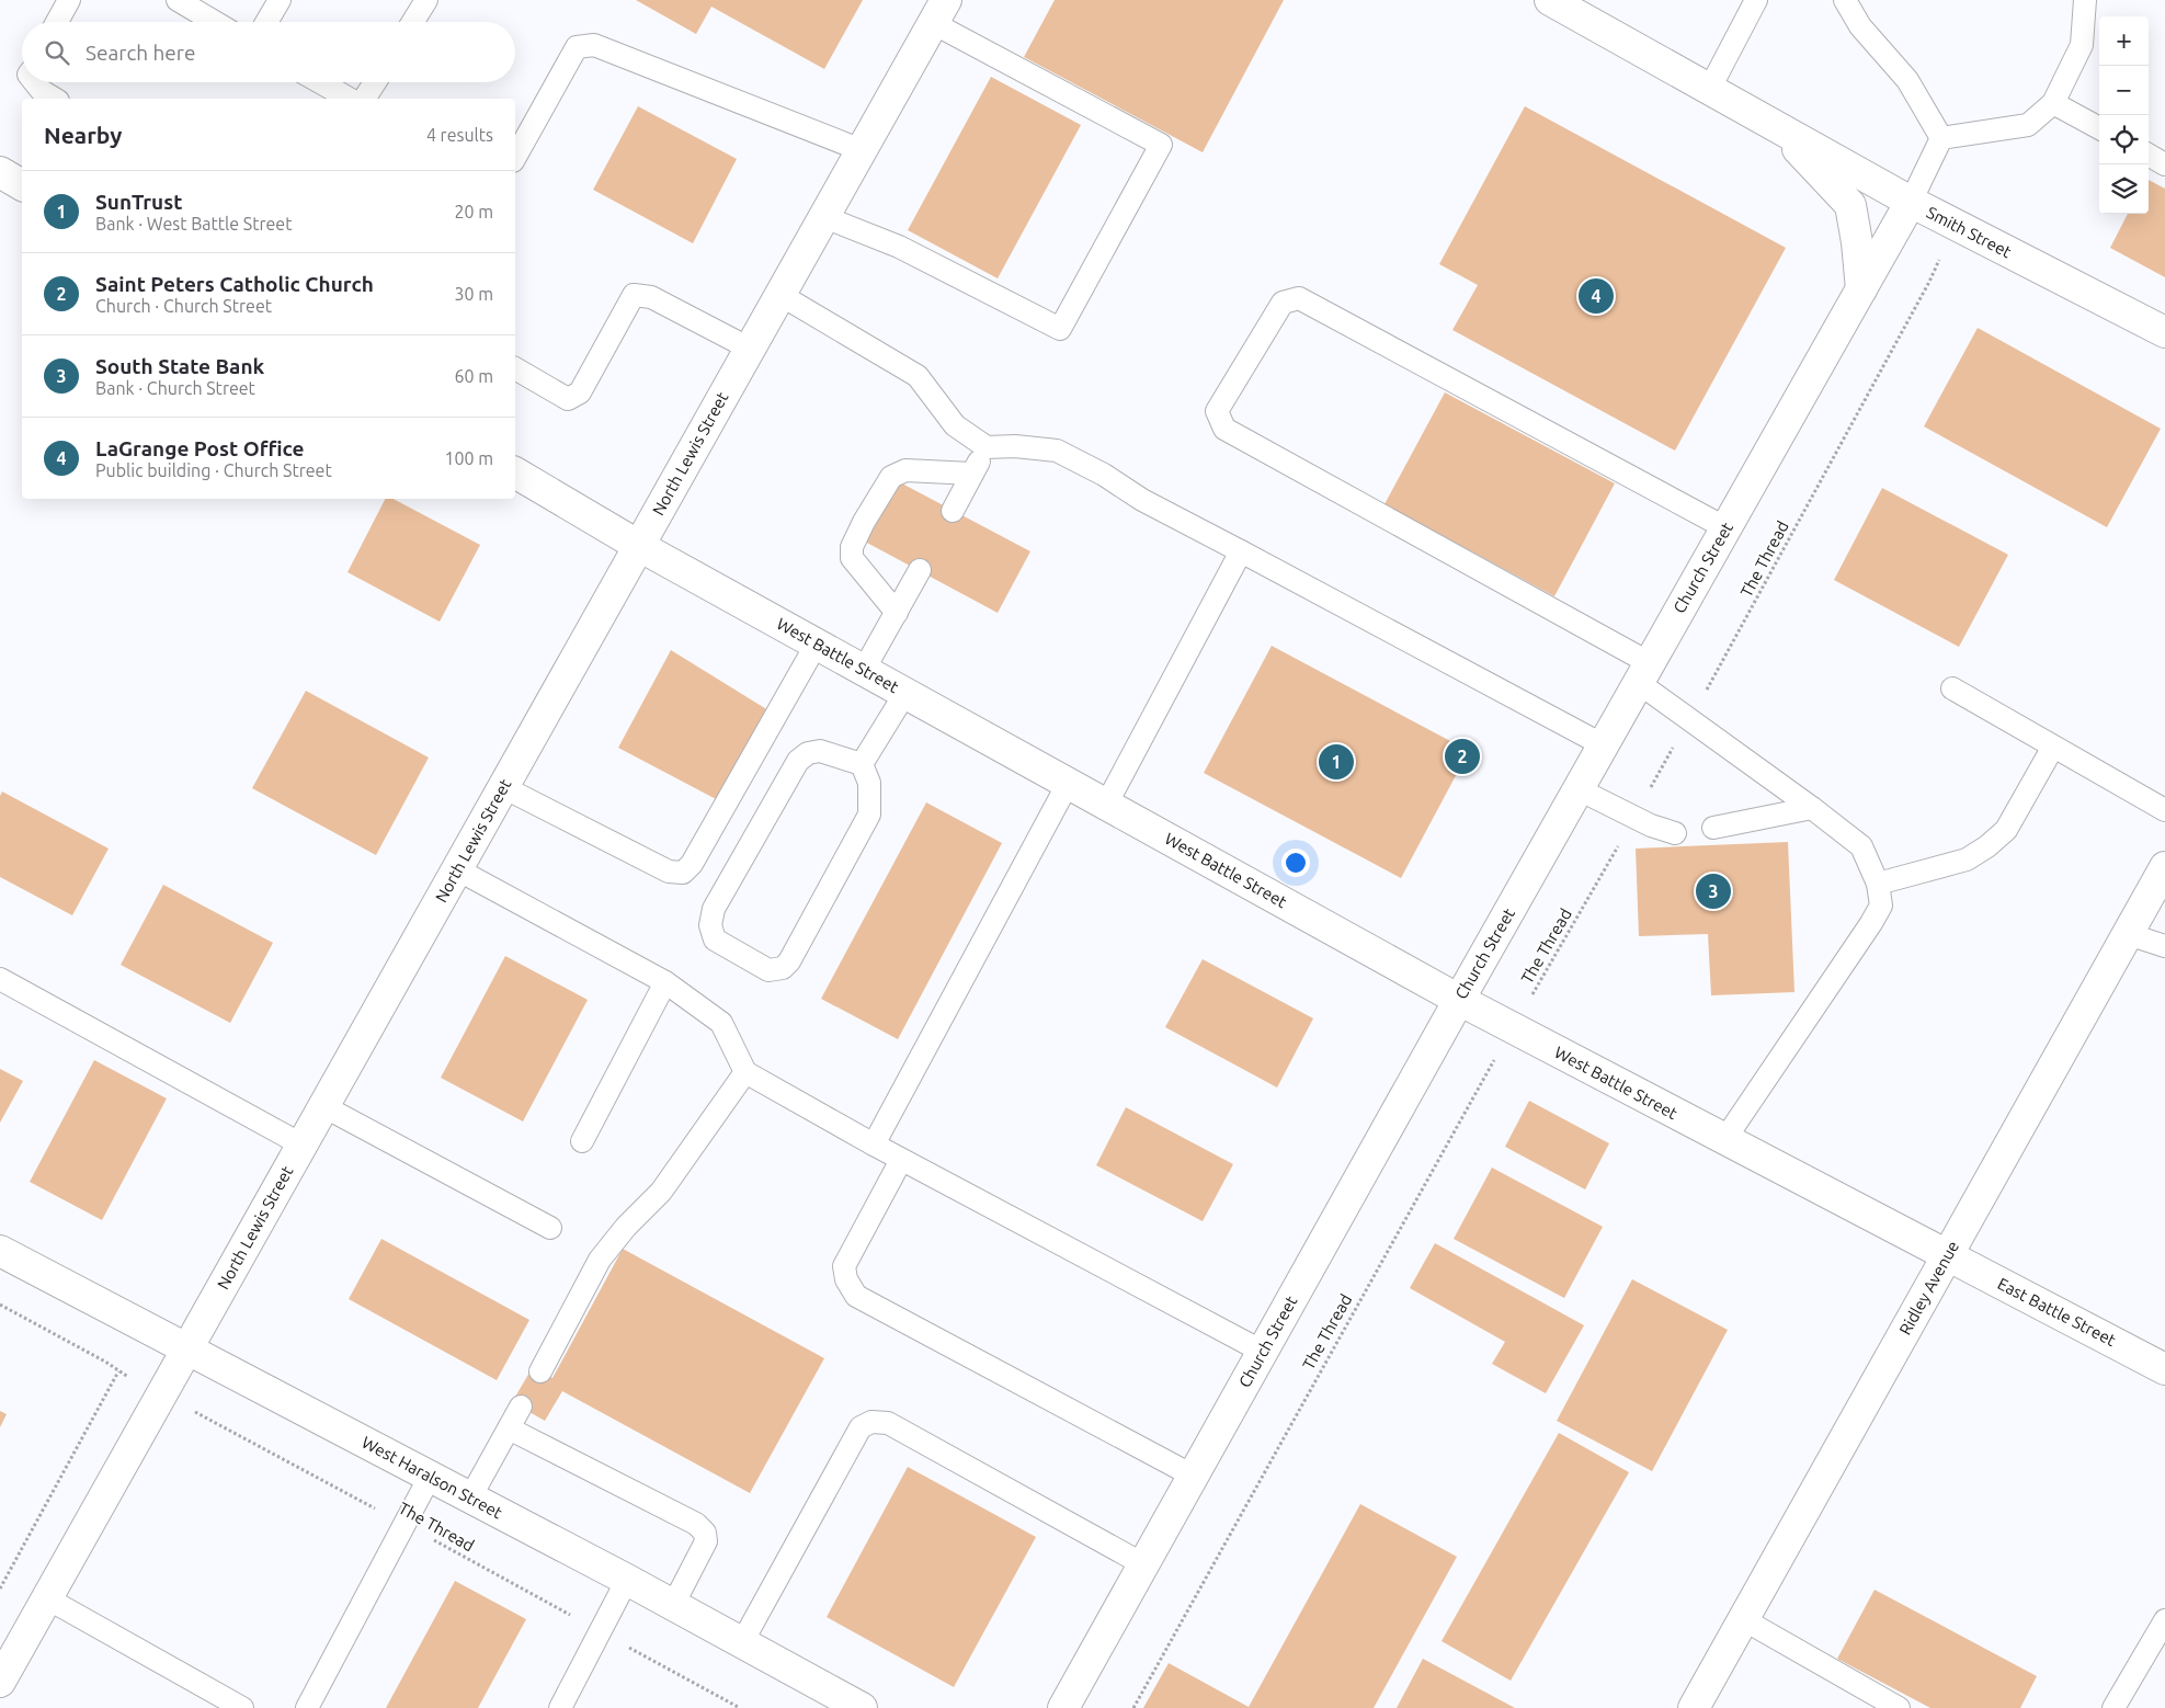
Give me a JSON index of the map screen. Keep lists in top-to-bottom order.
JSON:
{
  "streets": {
    "street": [
      "Smith Street",
      "North Lewis Street",
      "Church Street",
      "West Battle Street",
      "Ridley Avenue",
      "East Battle Street",
      "West Haralson Street"
    ],
    "path": ["The Thread"]
  },
  "crossings": [
    ["Smith Street", "The Thread"],
    ["Smith Street", "Church Street"],
    ["North Lewis Street", "The Thread"],
    ["North Lewis Street", "West Battle Street"],
    ["North Lewis Street", "West Haralson Street"],
    ["The Thread", "West Battle Street"],
    ["Church Street", "West Battle Street"],
    ["West Battle Street", "Ridley Avenue"],
    ["West Battle Street", "East Battle Street"],
    ["Ridley Avenue", "East Battle Street"]
  ],
  "page": {
    "map_buttons": ["+", "−"],
    "search": "Search here",
    "heading": ["Nearby", "4 results"],
    "list": [
      {
        "mark": "1",
        "name": "SunTrust",
        "note": "Bank · West Battle Street",
        "value": "20 m"
      },
      {
        "mark": "2",
        "name": "Saint Peters Catholic Church",
        "note": "Church · Church Street",
        "value": "30 m"
      },
      {
        "mark": "3",
        "name": "South State Bank",
        "note": "Bank · Church Street",
        "value": "60 m"
      },
      {
        "mark": "4",
        "name": "LaGrange Post Office",
        "note": "Public building · Church Street",
        "value": "100 m"
      }
    ],
    "pins": [
      "4",
      "2",
      "1",
      "3"
    ]
  }
}
